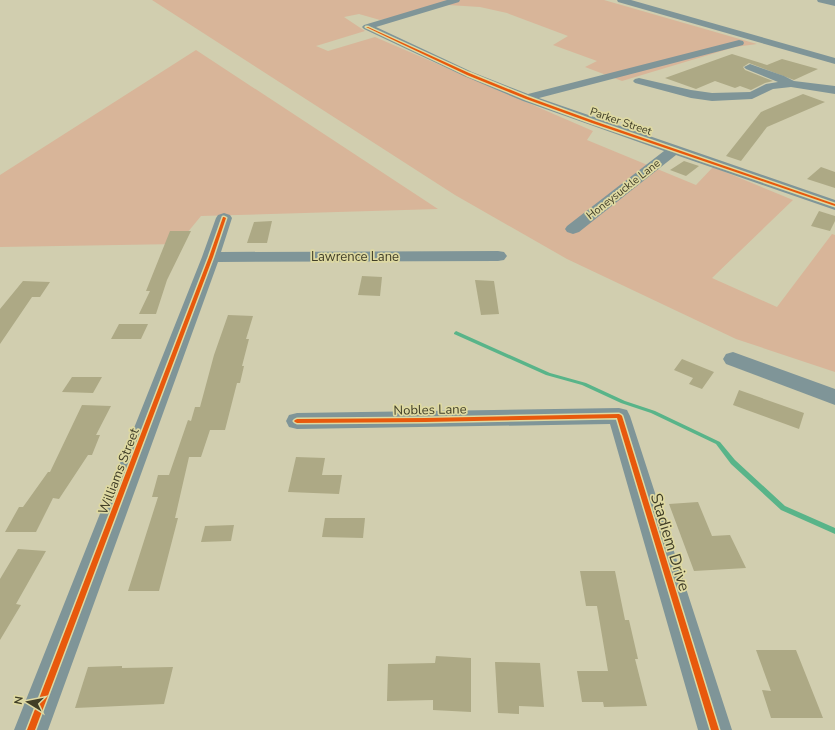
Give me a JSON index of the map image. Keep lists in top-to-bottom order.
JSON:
{
  "streets": {
    "street": [
      "Parker Street",
      "Honeysuckle Lane",
      "Lawrence Lane",
      "Nobles Lane",
      "Williams Street",
      "Stadiem Drive"
    ]
  },
  "crossings": [
    ["Parker Street", "Honeysuckle Lane"],
    ["Lawrence Lane", "Williams Street"],
    ["Nobles Lane", "Stadiem Drive"]
  ],
  "north": "left"
}
